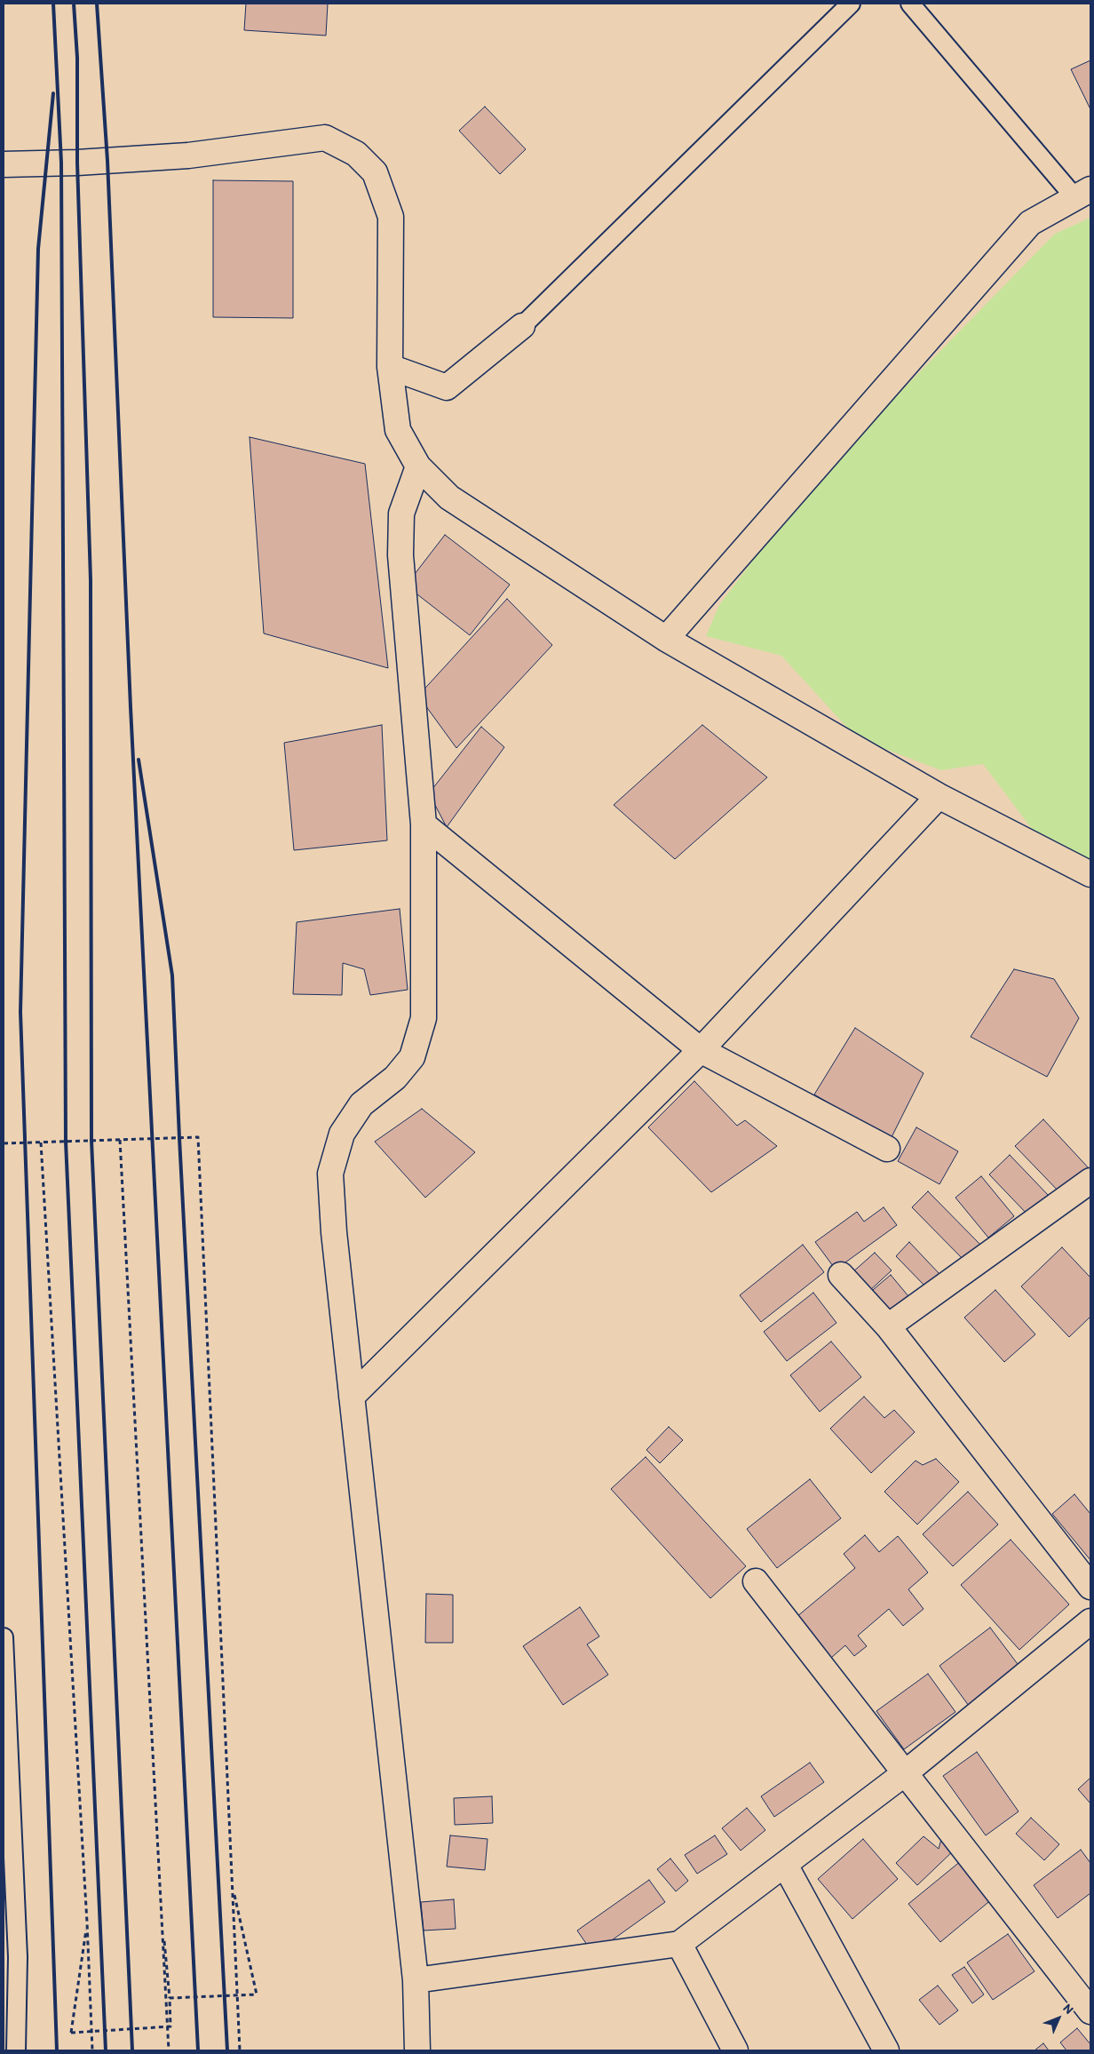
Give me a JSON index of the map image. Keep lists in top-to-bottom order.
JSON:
{
  "north": "top right"
}
